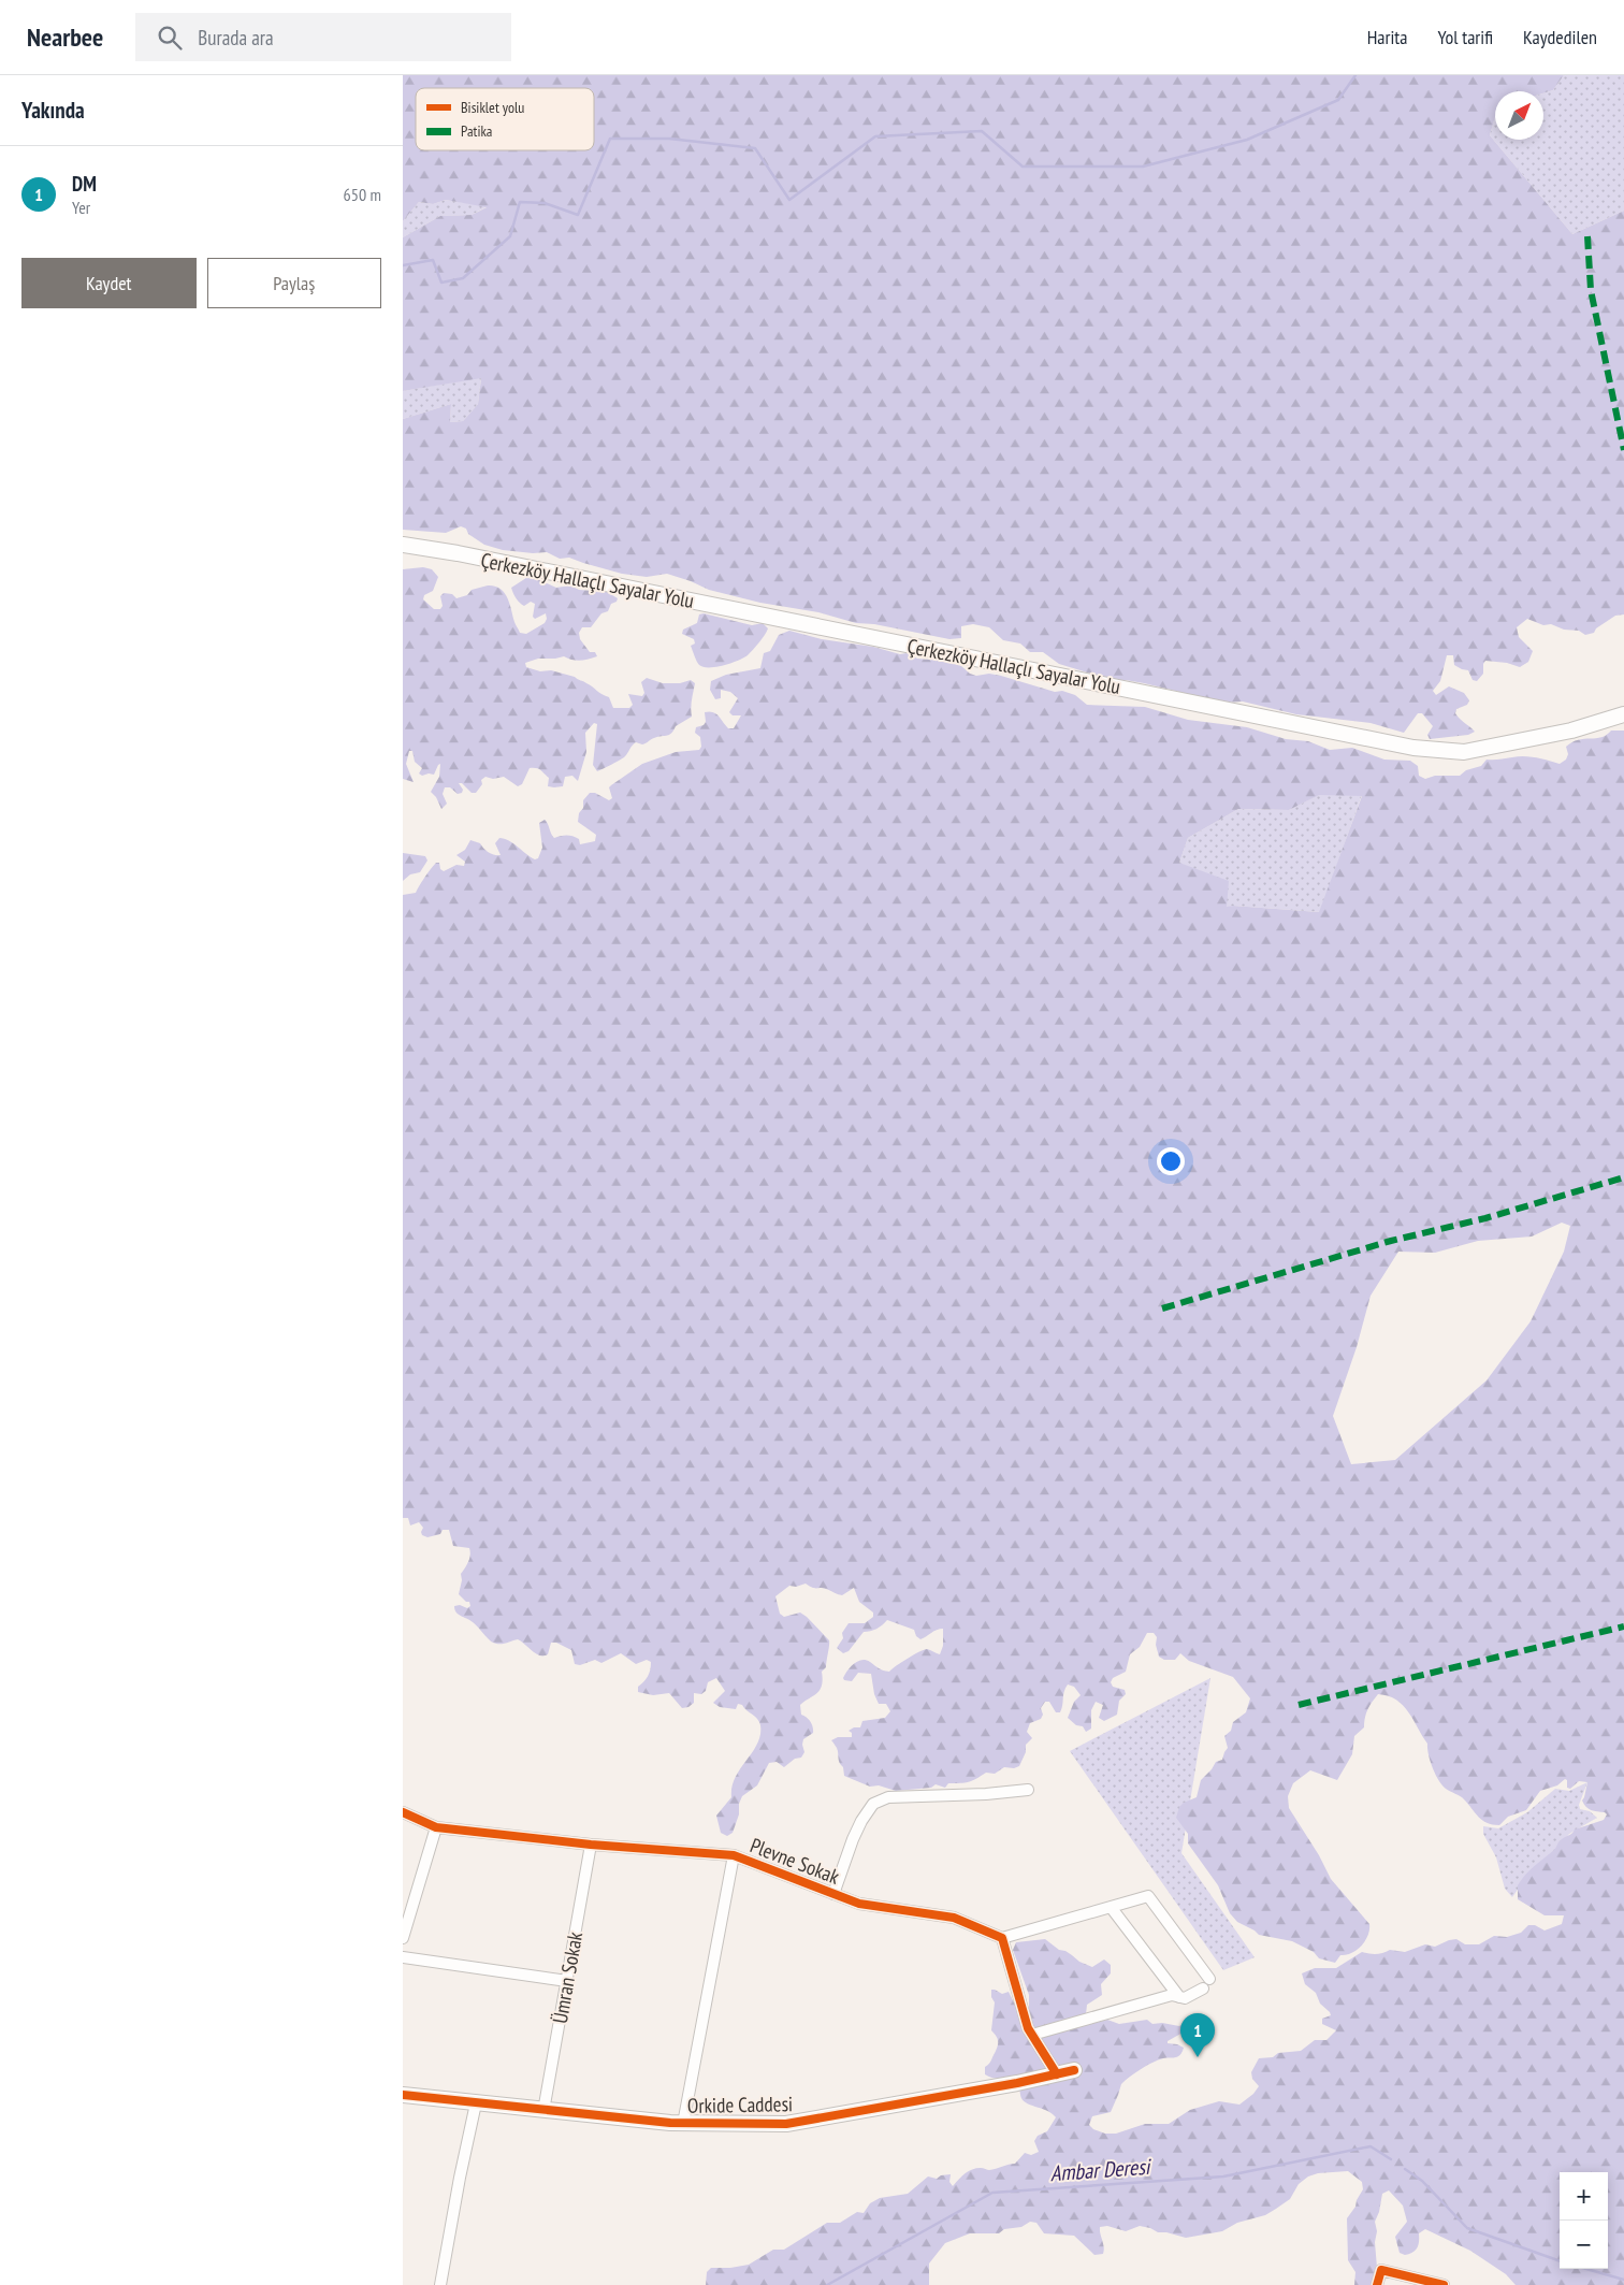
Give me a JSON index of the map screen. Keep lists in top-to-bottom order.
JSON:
{
  "streets": {
    "main road": ["Çerkezköy Hallaçlı Sayalar Yolu", "Orkide Caddesi"],
    "street": ["Plevne Sokak", "Ümran Sokak"]
  },
  "crossings": [
    ["Plevne Sokak", "Ümran Sokak"],
    ["Ümran Sokak", "Orkide Caddesi"]
  ],
  "water": ["Ambar Deresi"],
  "legend": ["Bisiklet yolu", "Patika"],
  "north": "top right",
  "page": {
    "header": "Nearbee",
    "search": "Burada ara",
    "nav": ["Harita", "Yol tarifi", "Kaydedilen"],
    "heading": "Yakında",
    "list": [
      {
        "mark": "1",
        "name": "DM",
        "note": "Yer",
        "value": "650 m"
      }
    ],
    "buttons": ["Kaydet", "Paylaş"],
    "pins": "1",
    "map_buttons": ["+", "−"]
  }
}
